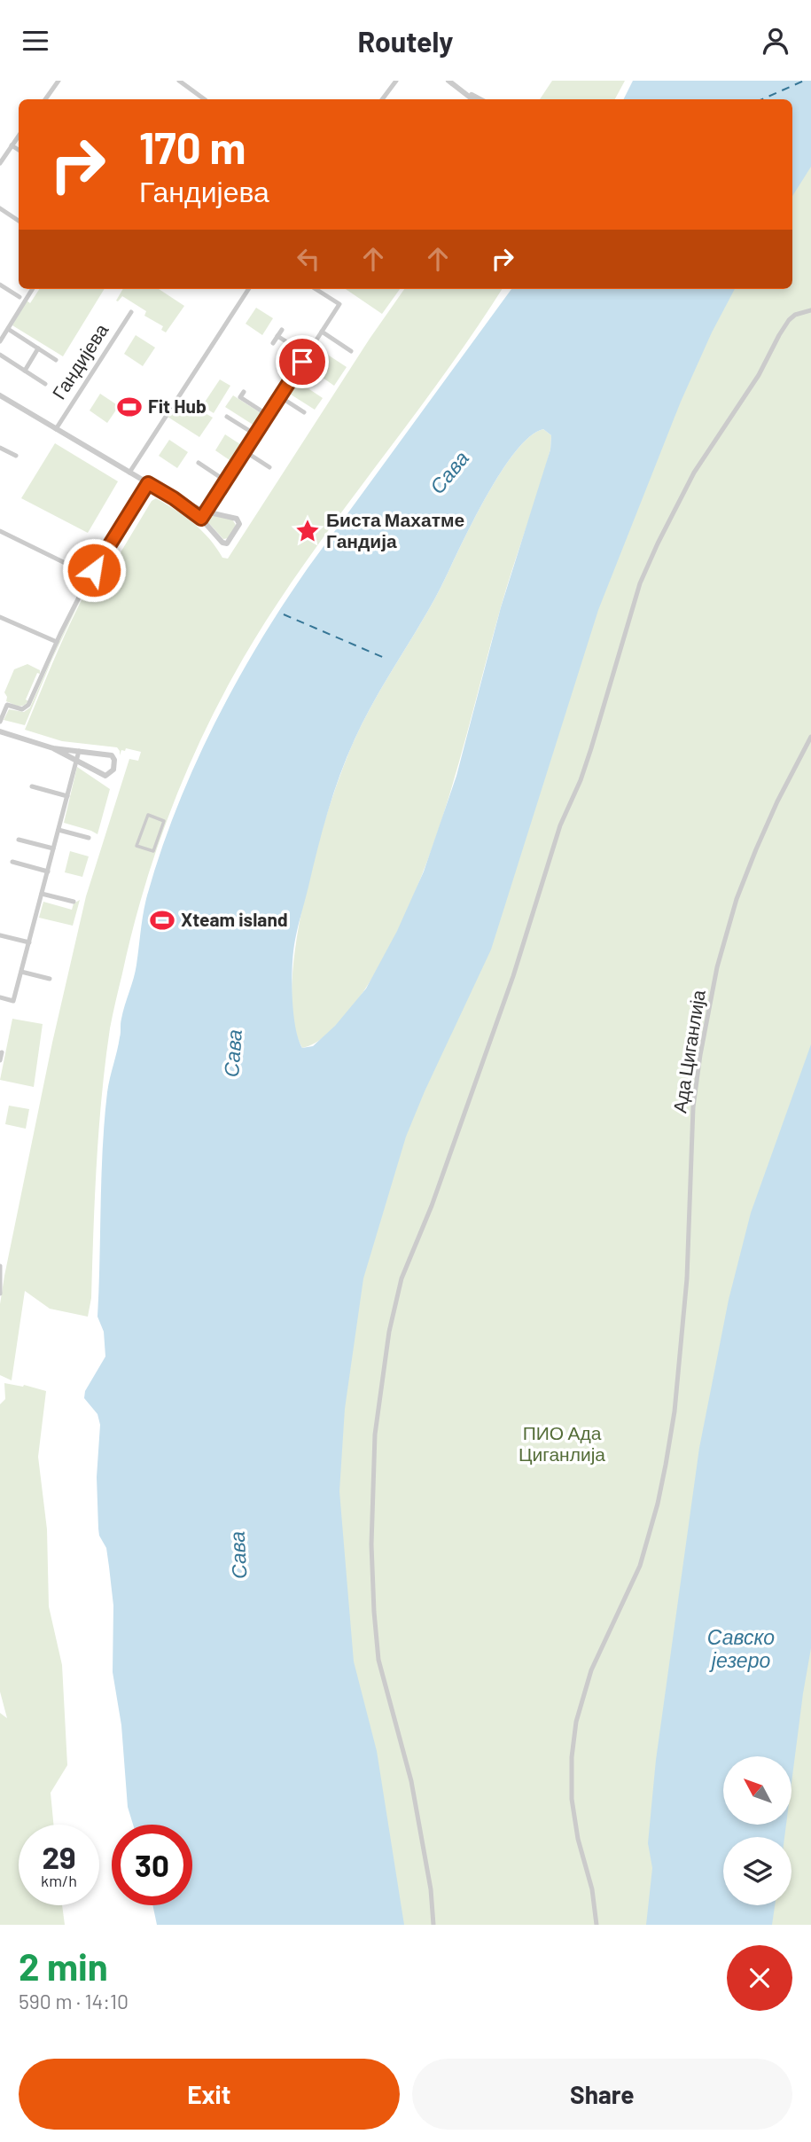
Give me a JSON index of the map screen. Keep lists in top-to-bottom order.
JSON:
{
  "streets": {
    "street": ["Гандијева", "Ада Циганлија"]
  },
  "water": ["Сава", "Савско језеро"],
  "parks": ["ПИО Ада Циганлија"],
  "places": {
    "sports": ["Fit Hub", "Xteam island"],
    "place": ["Биста Махатме Гандија"]
  },
  "north": "top left",
  "page": {
    "header": "Routely",
    "turn": ["170 m", "Гандијева"],
    "speed": "29 km/h",
    "limit": "30",
    "heading": ["2 min", "590 m · 14:10"],
    "buttons": ["Exit", "Share"]
  }
}
